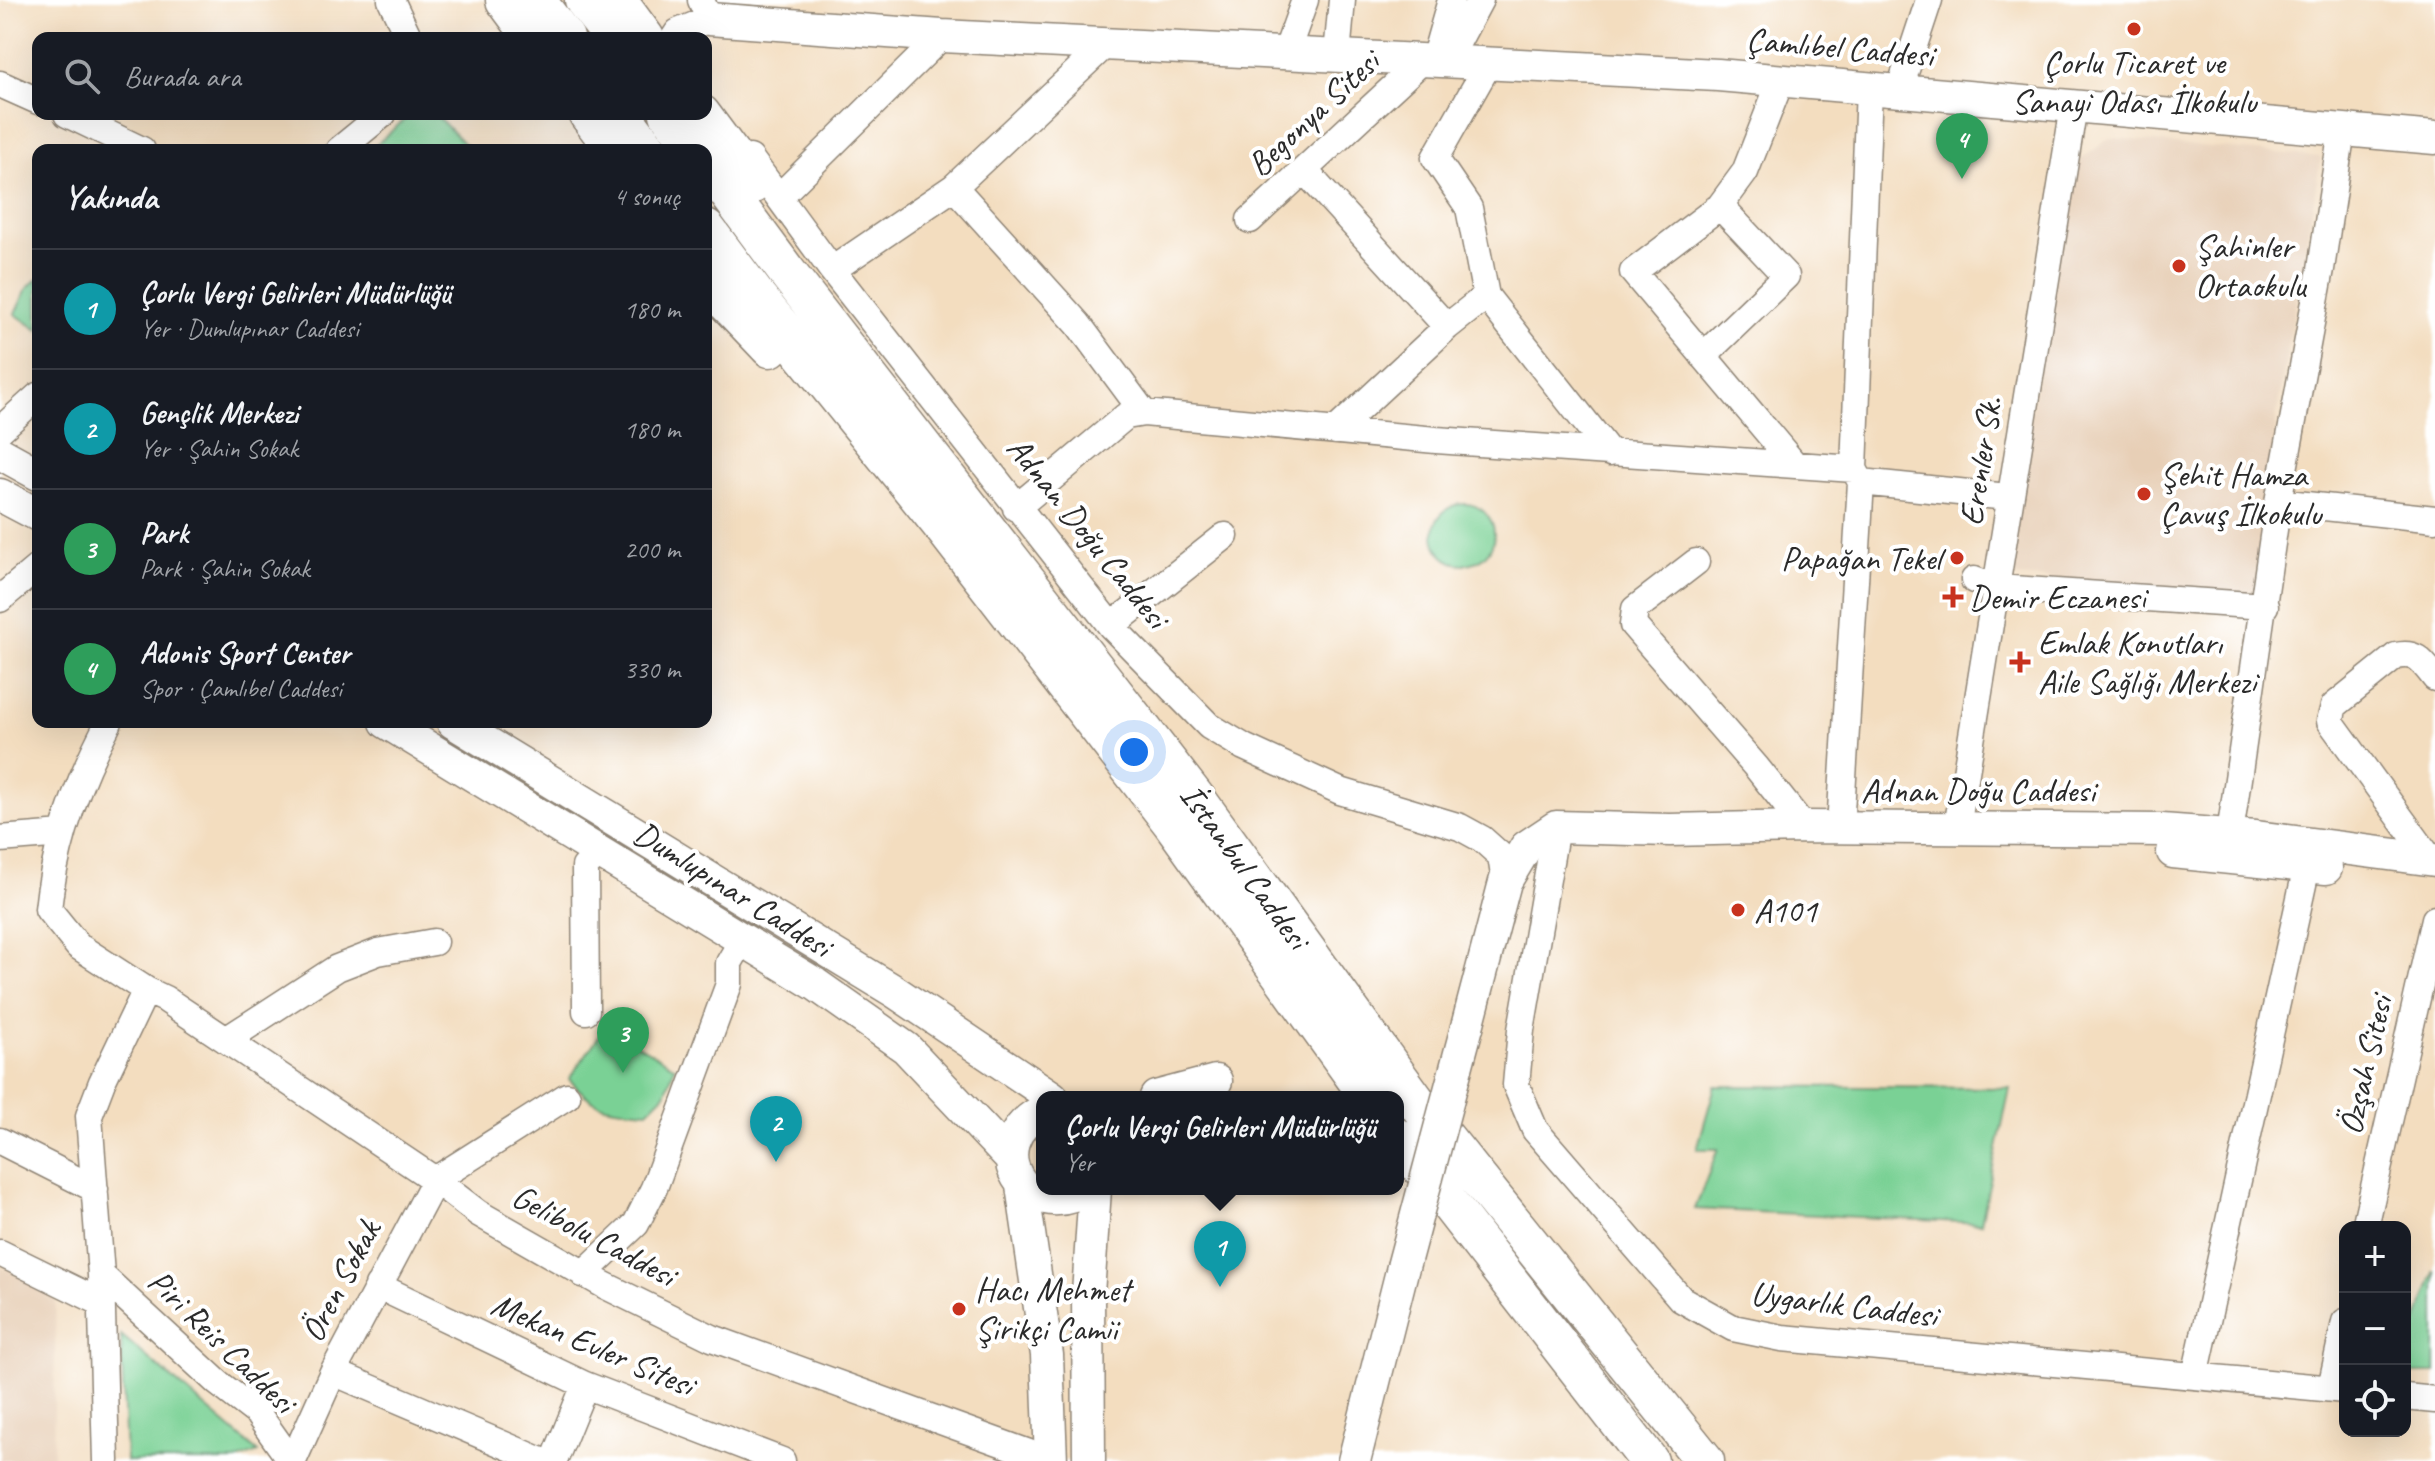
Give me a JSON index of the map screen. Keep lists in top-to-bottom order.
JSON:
{
  "streets": {
    "highway": ["İstanbul Caddesi"],
    "main road": ["Çamlıbel Caddesi", "Adnan Doğu Caddesi", "Dumlupınar Caddesi"],
    "street": [
      "Begonya Sitesi",
      "Erenler Sk.",
      "Özşah Sitesi",
      "Gelibolu Caddesi",
      "Ören Sokak",
      "Uygarlık Caddesi",
      "Piri Reis Caddesi",
      "Mekan Evler Sitesi"
    ]
  },
  "crossings": [
    ["Çamlıbel Caddesi", "Begonya Sitesi"],
    ["Çamlıbel Caddesi", "Erenler Sk."],
    ["Erenler Sk.", "Adnan Doğu Caddesi"],
    ["Adnan Doğu Caddesi", "Uygarlık Caddesi"],
    ["Gelibolu Caddesi", "Ören Sokak"],
    ["Ören Sokak", "Piri Reis Caddesi"],
    ["Ören Sokak", "Mekan Evler Sitesi"]
  ],
  "places": {
    "other": [
      "Çorlu Ticaret ve Sanayi Odası İlkokulu",
      "Şahinler Ortaokulu",
      "Şehit Hamza Çavuş İlkokulu",
      "Papağan Tekel",
      "A101",
      "Hacı Mehmet Şirikçi Camii"
    ],
    "health": ["Demir Eczanesi", "Emlak Konutları Aile Sağlığı Merkezi"]
  },
  "page": {
    "search": "Burada ara",
    "pins": [
      "4",
      "3",
      "2",
      "1"
    ],
    "heading": ["Yakında", "4 sonuç"],
    "list": [
      {
        "mark": "1",
        "name": "Çorlu Vergi Gelirleri Müdürlüğü",
        "note": "Yer · Dumlupınar Caddesi",
        "value": "180 m"
      },
      {
        "mark": "2",
        "name": "Gençlik Merkezi",
        "note": "Yer · Şahin Sokak",
        "value": "180 m"
      },
      {
        "mark": "3",
        "name": "Park",
        "note": "Park · Şahin Sokak",
        "value": "200 m"
      },
      {
        "mark": "4",
        "name": "Adonis Sport Center",
        "note": "Spor · Çamlıbel Caddesi",
        "value": "330 m"
      }
    ],
    "popup": ["Çorlu Vergi Gelirleri Müdürlüğü", "Yer"],
    "map_buttons": ["+", "−"]
  }
}
